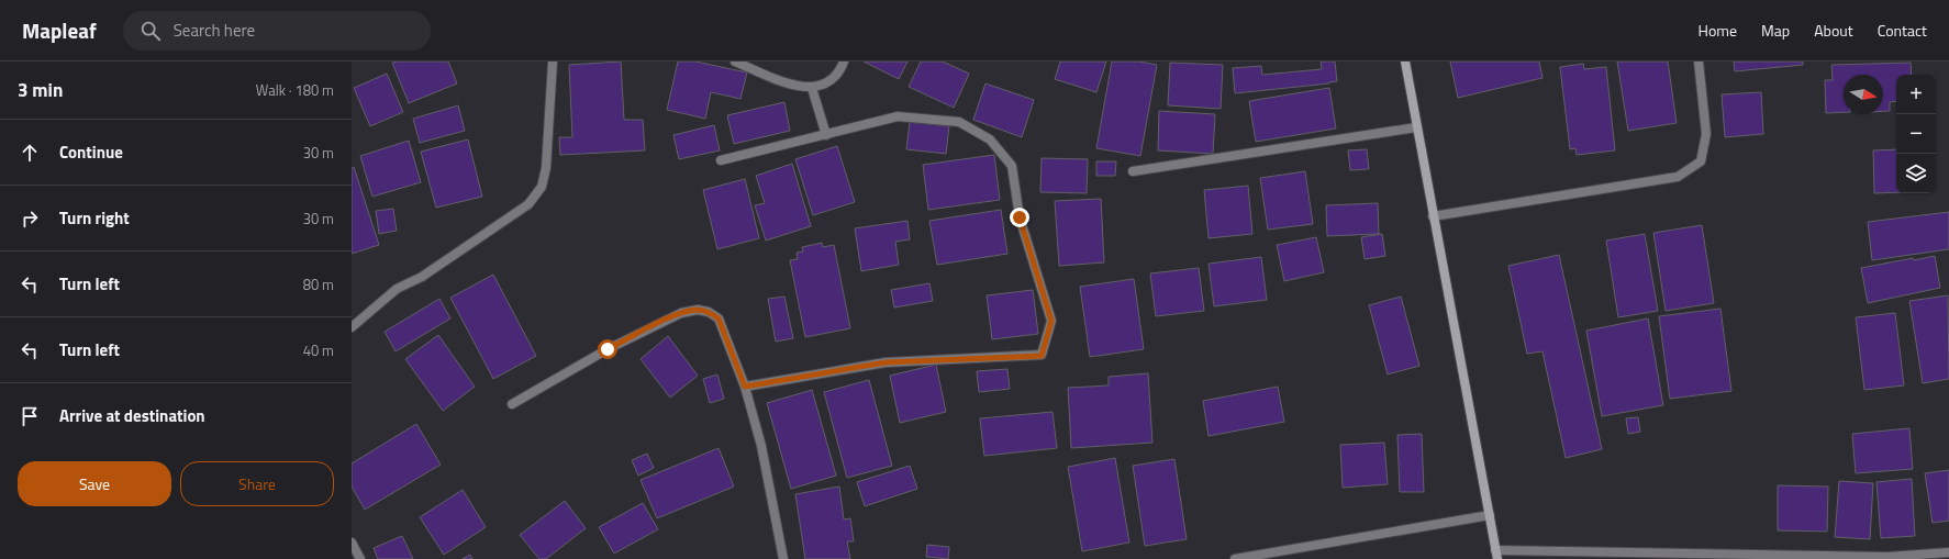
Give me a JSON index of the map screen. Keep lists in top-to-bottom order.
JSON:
{
  "north": "right",
  "page": {
    "header": "Mapleaf",
    "search": "Search here",
    "nav": [
      "Home",
      "Map",
      "About",
      "Contact"
    ],
    "heading": ["3 min", "Walk · 180 m"],
    "map_buttons": ["+", "−"],
    "list": [
      ["Continue", "30 m"],
      ["Turn right", "30 m"],
      ["Turn left", "80 m"],
      ["Turn left", "40 m"],
      "Arrive at destination"
    ],
    "buttons": ["Save", "Share"]
  }
}
